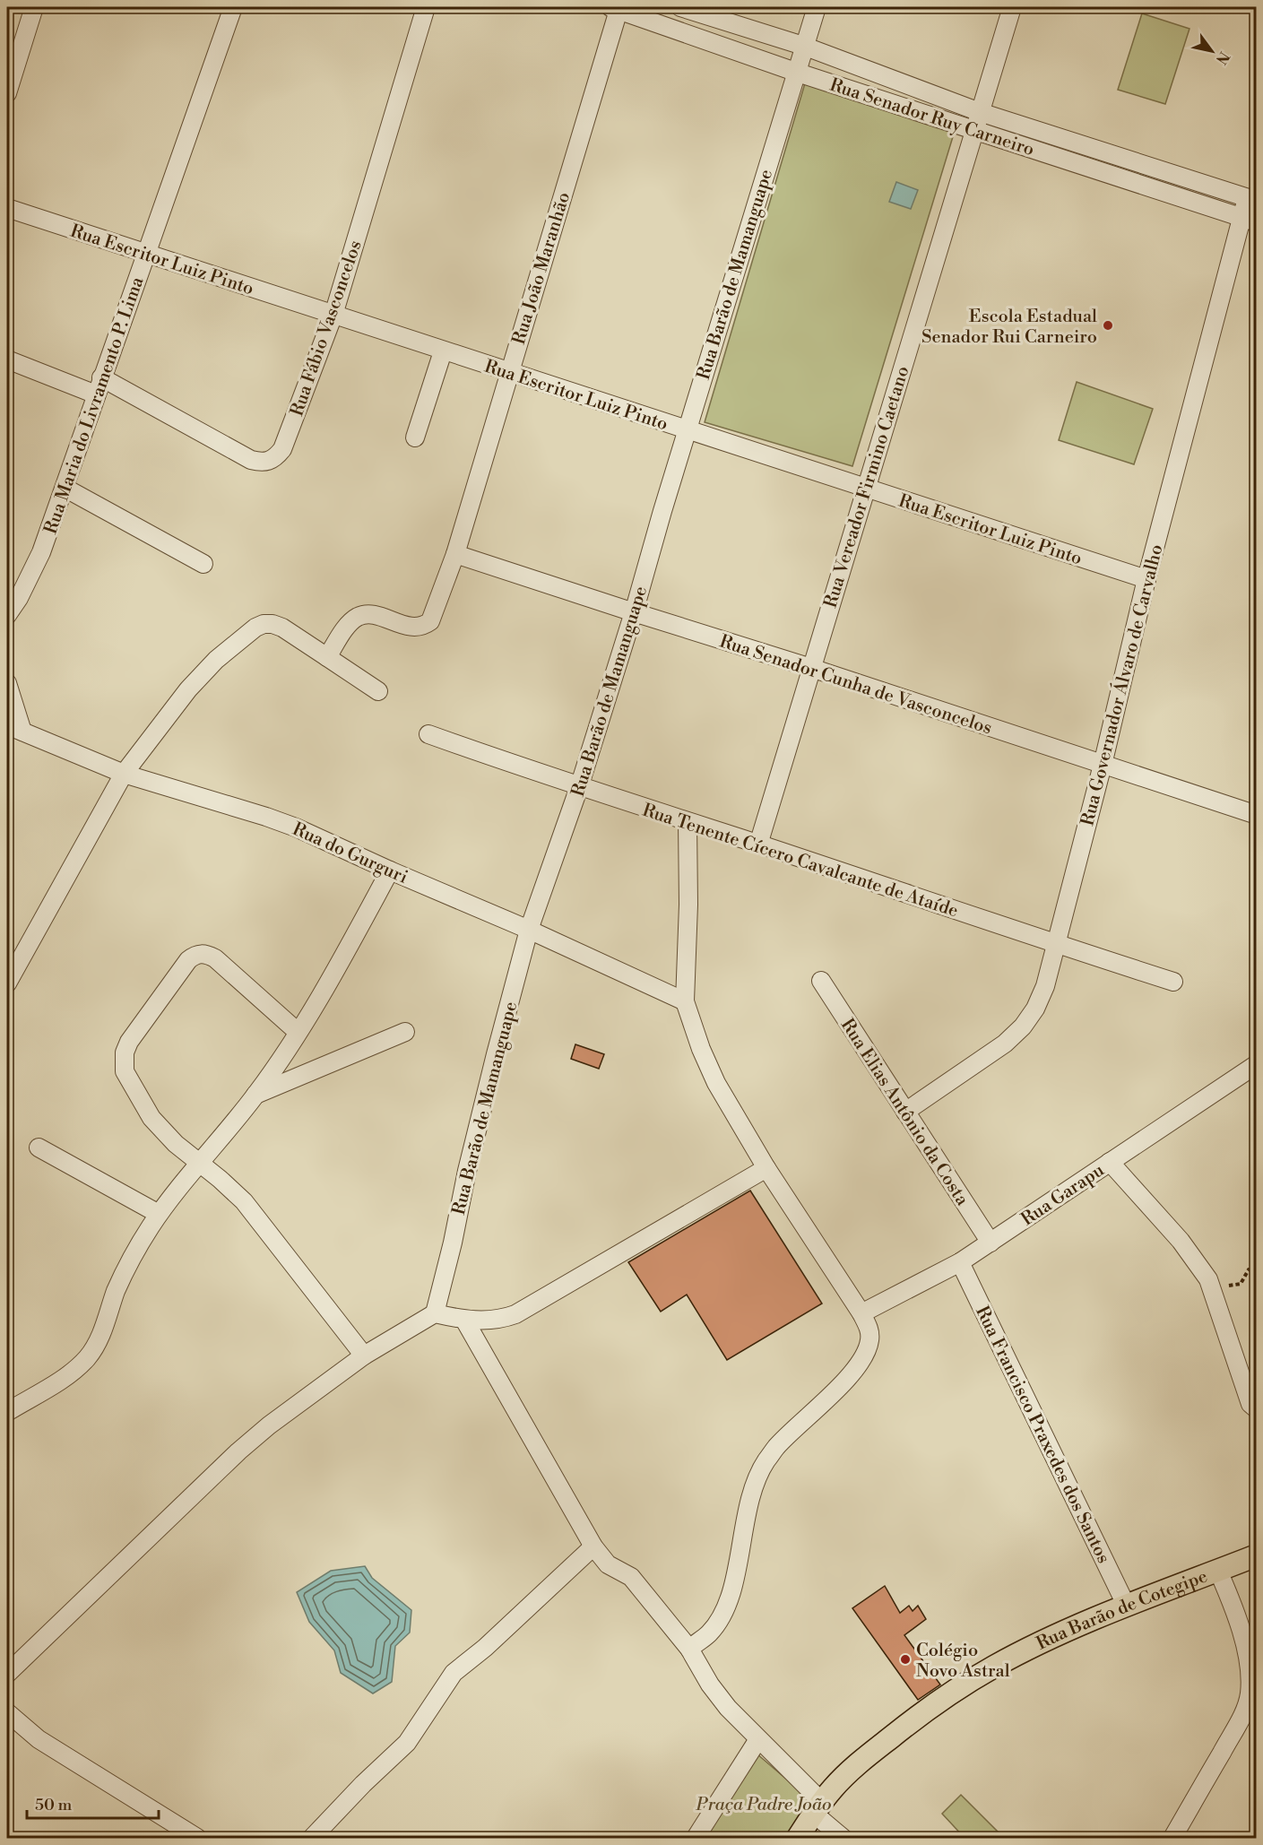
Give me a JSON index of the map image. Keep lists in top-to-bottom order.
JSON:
{
  "streets": {
    "main road": ["Rua Barão de Cotegipe"],
    "street": [
      "Rua Senador Ruy Carneiro",
      "Rua Escritor Luiz Pinto",
      "Rua João Maranhão",
      "Rua Barão de Mamanguape",
      "Rua Fábio Vasconcelos",
      "Rua Maria do Livramento P. Lima",
      "Rua Vereador Firmino Caetano",
      "Rua Senador Cunha de Vasconcelos",
      "Rua Governador Álvaro de Carvalho",
      "Rua do Gurguri",
      "Rua Tenente Cícero Cavalcante de Ataíde",
      "Rua Elias Antônio da Costa",
      "Rua Garapu",
      "Rua Francisco Praxedes dos Santos"
    ]
  },
  "crossings": [
    ["Rua Senador Ruy Carneiro", "Rua João Maranhão"],
    ["Rua Senador Ruy Carneiro", "Rua Barão de Mamanguape"],
    ["Rua Senador Ruy Carneiro", "Rua Vereador Firmino Caetano"],
    ["Rua Senador Ruy Carneiro", "Rua Governador Álvaro de Carvalho"],
    ["Rua Escritor Luiz Pinto", "Rua João Maranhão"],
    ["Rua Escritor Luiz Pinto", "Rua Barão de Mamanguape"],
    ["Rua Escritor Luiz Pinto", "Rua Fábio Vasconcelos"],
    ["Rua Escritor Luiz Pinto", "Rua Maria do Livramento P. Lima"],
    ["Rua Escritor Luiz Pinto", "Rua Vereador Firmino Caetano"],
    ["Rua Escritor Luiz Pinto", "Rua Governador Álvaro de Carvalho"],
    ["Rua João Maranhão", "Rua Senador Cunha de Vasconcelos"],
    ["Rua Barão de Mamanguape", "Rua Senador Cunha de Vasconcelos"],
    ["Rua Barão de Mamanguape", "Rua do Gurguri"],
    ["Rua Barão de Mamanguape", "Rua Tenente Cícero Cavalcante de Ataíde"],
    ["Rua Fábio Vasconcelos", "Rua Maria do Livramento P. Lima"],
    ["Rua Vereador Firmino Caetano", "Rua Senador Cunha de Vasconcelos"],
    ["Rua Vereador Firmino Caetano", "Rua Tenente Cícero Cavalcante de Ataíde"],
    ["Rua Senador Cunha de Vasconcelos", "Rua Governador Álvaro de Carvalho"],
    ["Rua Governador Álvaro de Carvalho", "Rua Tenente Cícero Cavalcante de Ataíde"],
    ["Rua Governador Álvaro de Carvalho", "Rua Elias Antônio da Costa"],
    ["Rua Elias Antônio da Costa", "Rua Garapu"],
    ["Rua Garapu", "Rua Francisco Praxedes dos Santos"],
    ["Rua Francisco Praxedes dos Santos", "Rua Barão de Cotegipe"]
  ],
  "parks": ["Praça Padre João"],
  "places": ["Escola Estadual Senador Rui Carneiro", "Colégio Novo Astral"],
  "scale_bar": "50 m",
  "north": "bottom right"
}
